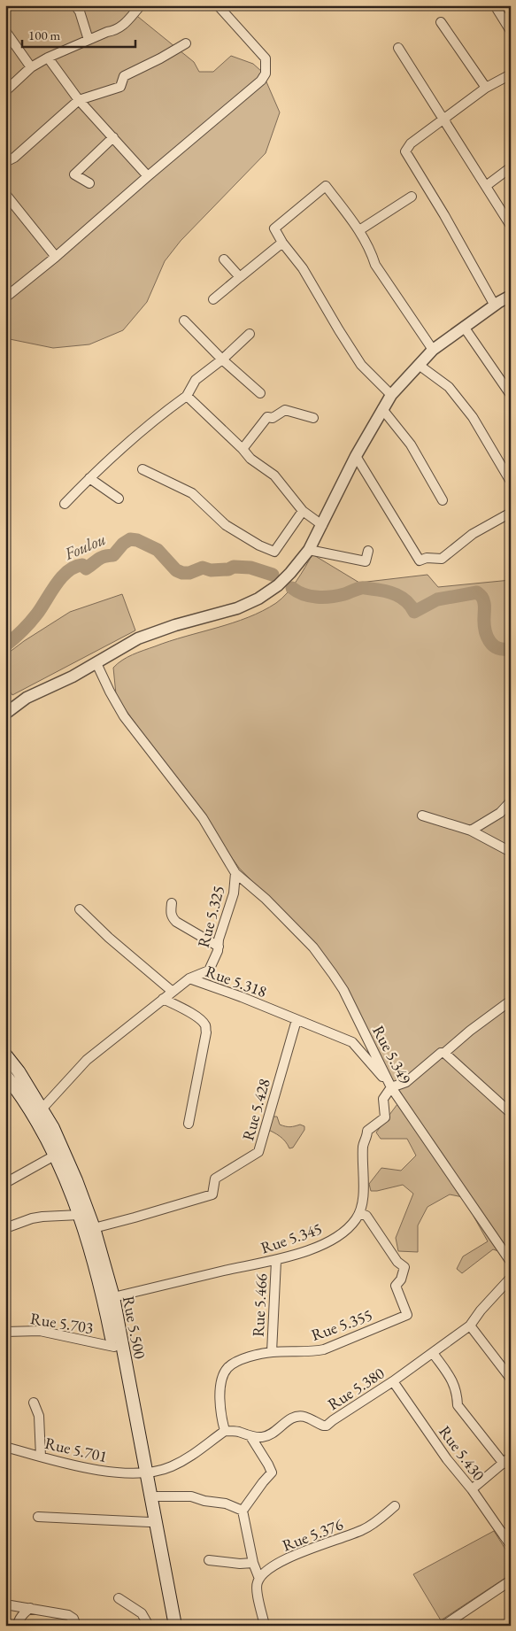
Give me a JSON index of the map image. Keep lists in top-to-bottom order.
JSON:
{
  "streets": {
    "main road": ["Rue 5.500"],
    "street": [
      "Rue 5.325",
      "Rue 5.318",
      "Rue 5.349",
      "Rue 5.428",
      "Rue 5.345",
      "Rue 5.466",
      "Rue 5.703",
      "Rue 5.355",
      "Rue 5.380",
      "Rue 5.701",
      "Rue 5.430",
      "Rue 5.376"
    ]
  },
  "crossings": [
    ["Rue 5.325", "Rue 5.318"],
    ["Rue 5.325", "Rue 5.349"],
    ["Rue 5.318", "Rue 5.349"],
    ["Rue 5.318", "Rue 5.428"],
    ["Rue 5.318", "Rue 5.500"],
    ["Rue 5.428", "Rue 5.500"],
    ["Rue 5.345", "Rue 5.466"],
    ["Rue 5.345", "Rue 5.355"],
    ["Rue 5.345", "Rue 5.500"],
    ["Rue 5.466", "Rue 5.355"],
    ["Rue 5.703", "Rue 5.500"],
    ["Rue 5.355", "Rue 5.380"],
    ["Rue 5.500", "Rue 5.701"],
    ["Rue 5.380", "Rue 5.430"]
  ],
  "water": ["Foulou"],
  "scale_bar": "100 m"
}
